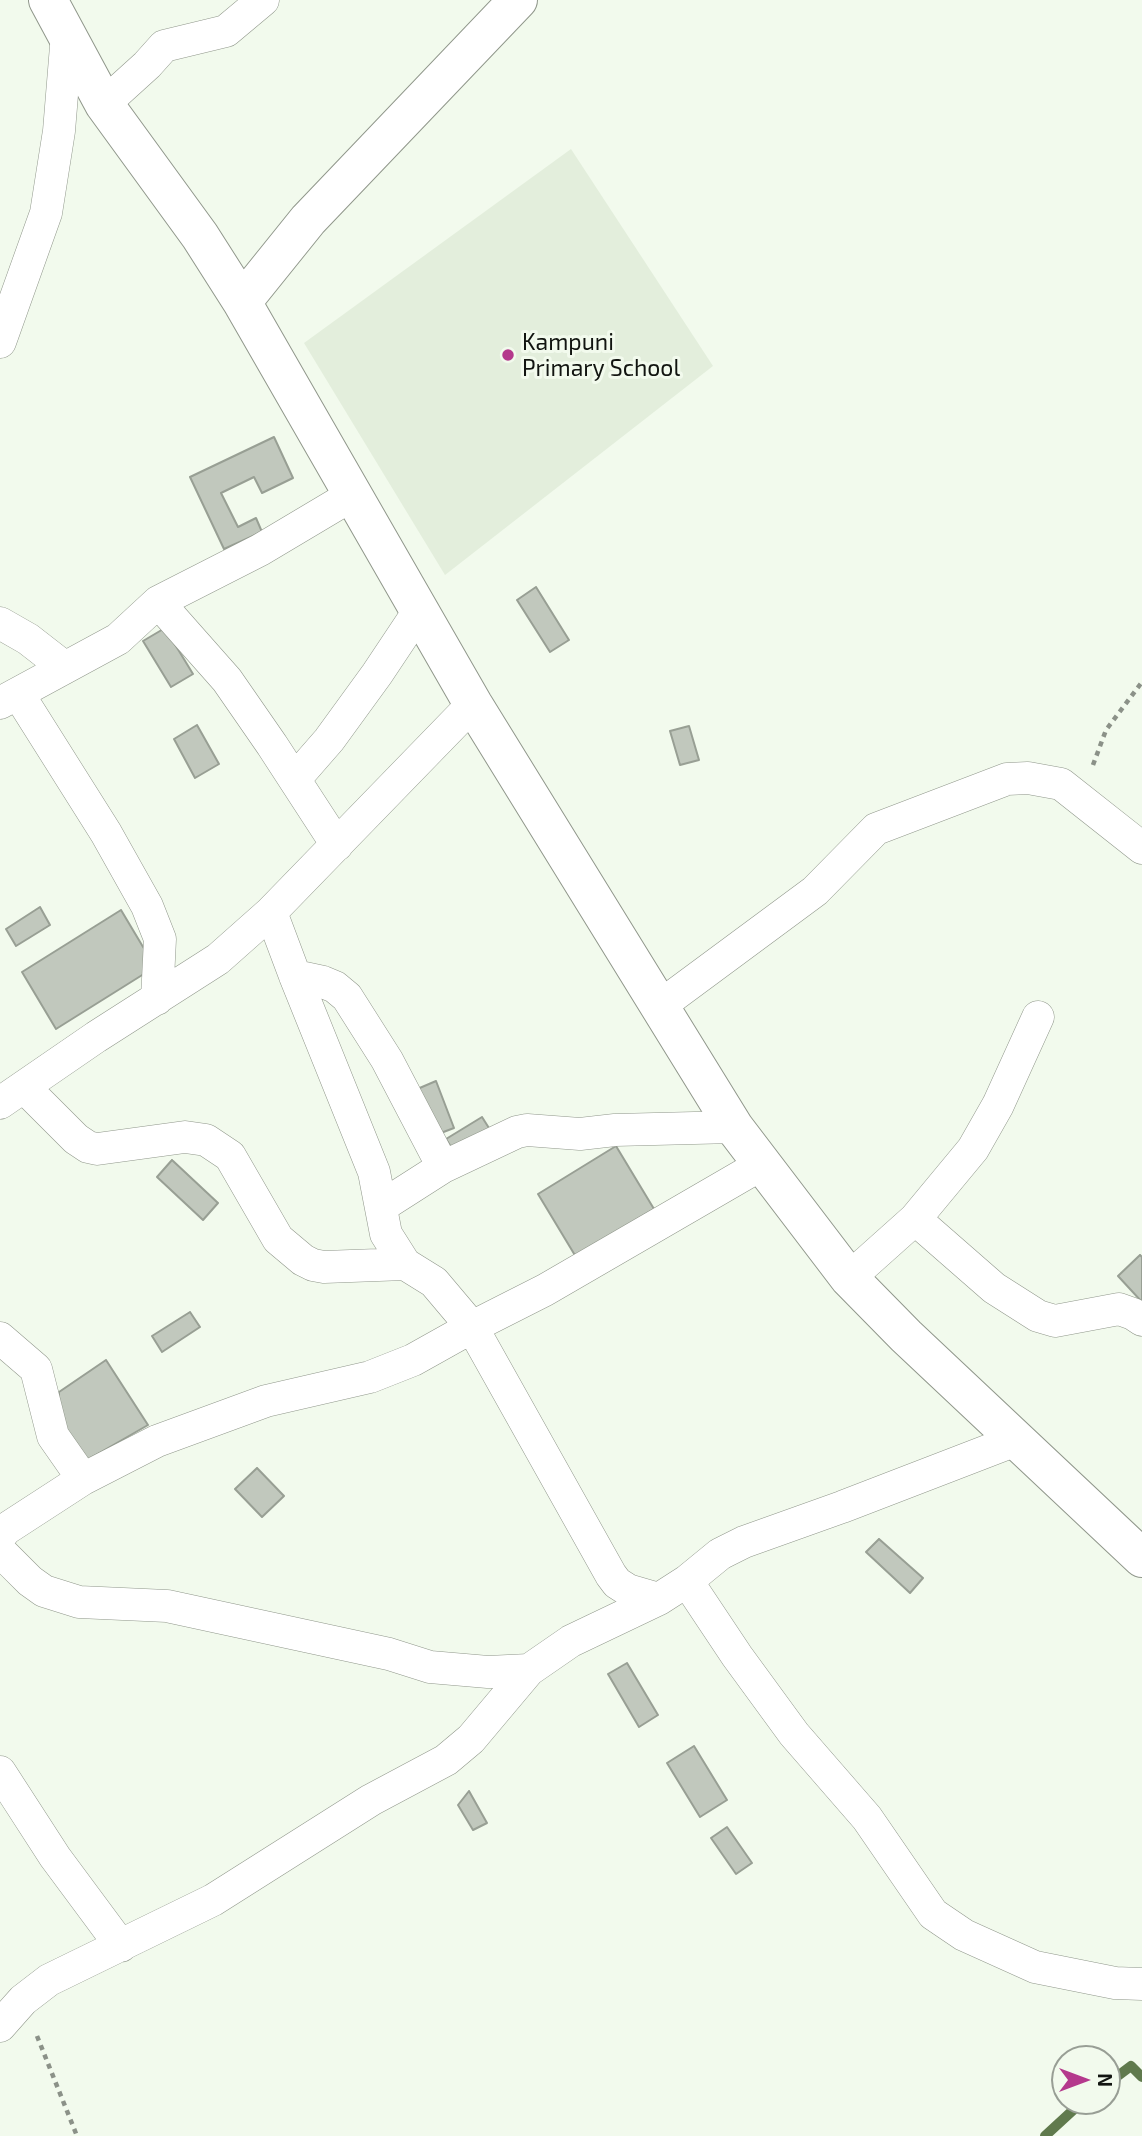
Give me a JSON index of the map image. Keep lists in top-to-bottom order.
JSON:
{
  "places": ["Kampuni Primary School"],
  "north": "right"
}
